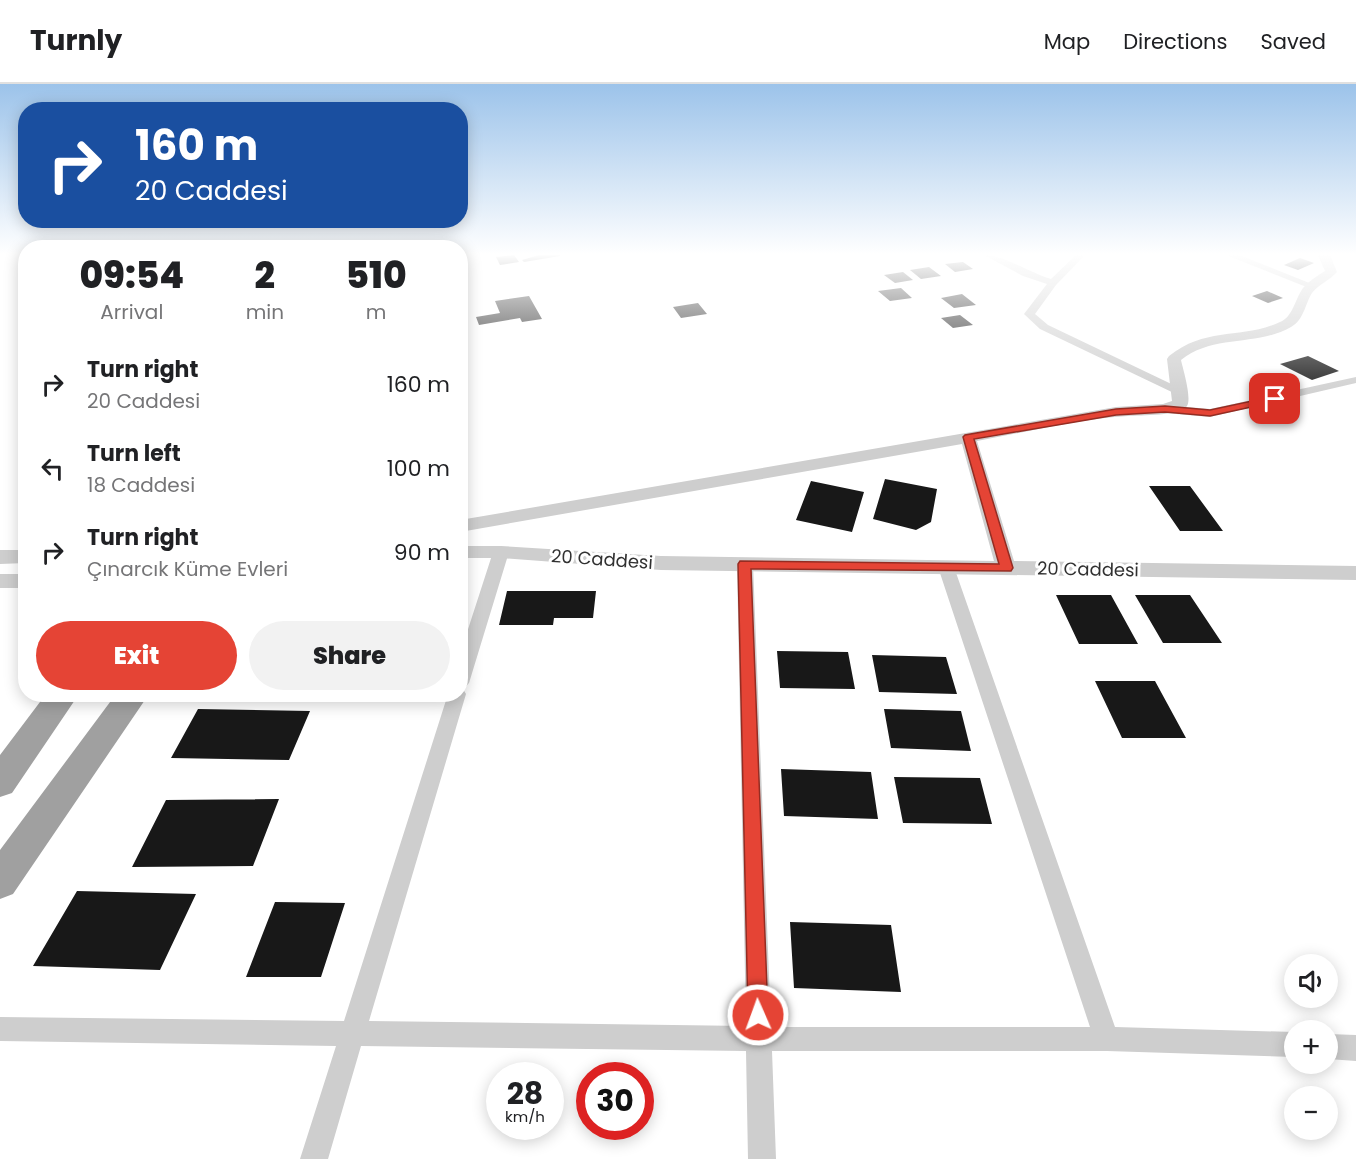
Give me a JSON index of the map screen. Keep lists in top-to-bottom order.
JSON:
{
  "streets": {
    "street": ["20 Caddesi"]
  },
  "page": {
    "header": "Turnly",
    "nav": ["Map", "Directions", "Saved"],
    "turn": ["160 m", "20 Caddesi"],
    "eta": [
      "09:54",
      "Arrival",
      "2",
      "min",
      "510",
      "m"
    ],
    "list": [
      {
        "name": "Turn right",
        "note": "20 Caddesi",
        "value": "160 m"
      },
      {
        "name": "Turn left",
        "note": "18 Caddesi",
        "value": "100 m"
      },
      {
        "name": "Turn right",
        "note": "Çınarcık Küme Evleri",
        "value": "90 m"
      }
    ],
    "buttons": ["Exit", "Share"],
    "map_buttons": ["+", "−"],
    "speed": "28 km/h",
    "limit": "30"
  }
}
